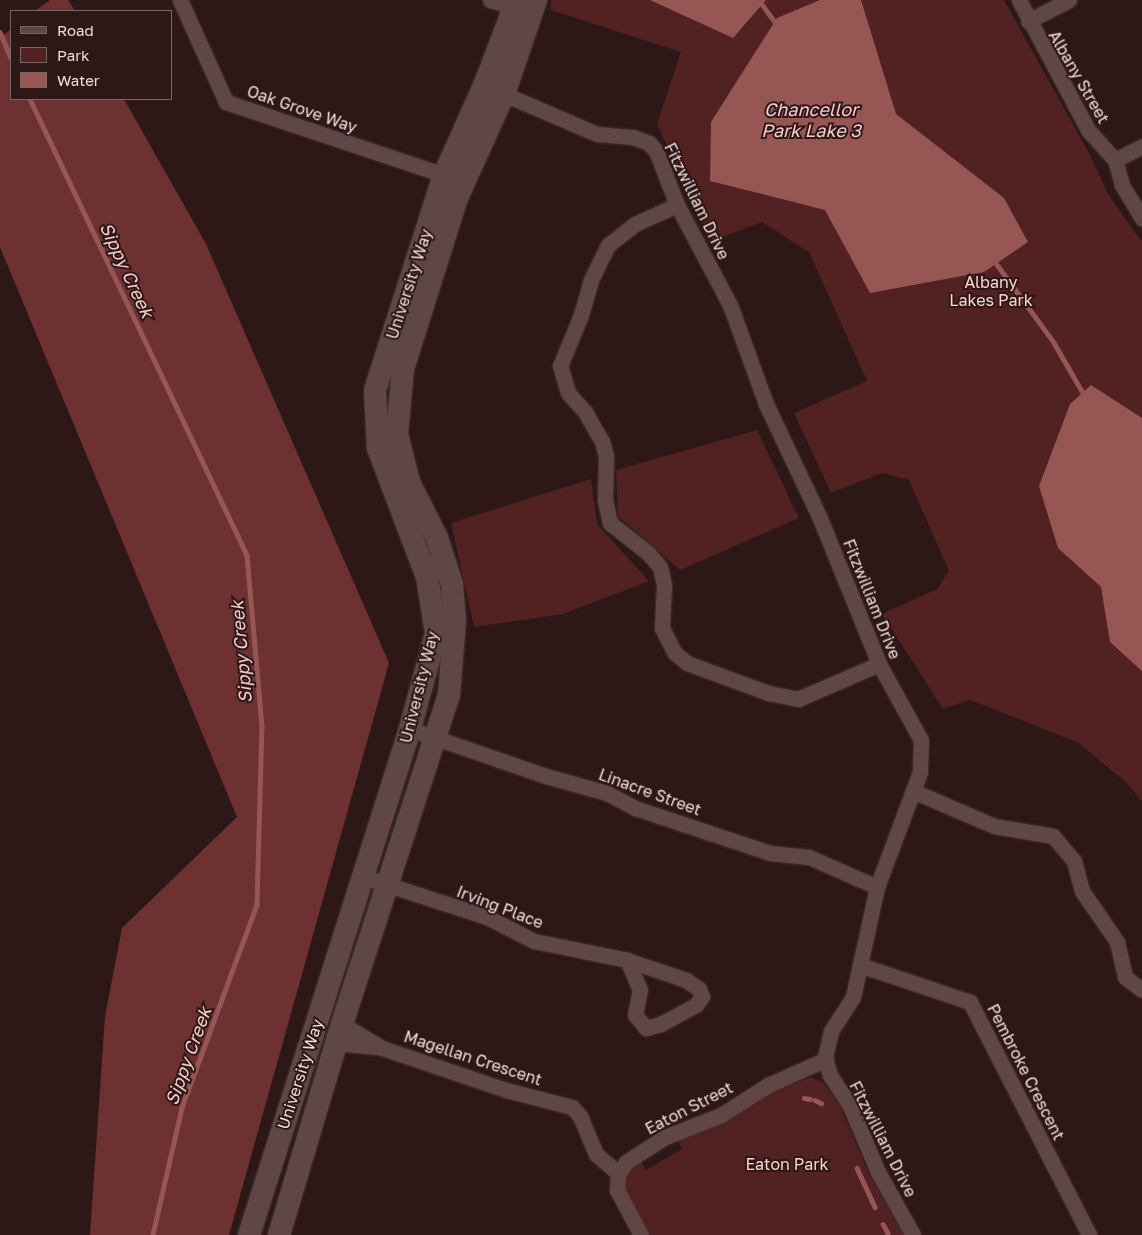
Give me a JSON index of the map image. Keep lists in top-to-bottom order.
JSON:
{
  "streets": {
    "street": [
      "Albany Street",
      "Oak Grove Way",
      "Fitzwilliam Drive",
      "University Way",
      "Linacre Street",
      "Irving Place",
      "Magellan Crescent",
      "Pembroke Crescent",
      "Eaton Street"
    ]
  },
  "crossings": [
    ["Oak Grove Way", "University Way"],
    ["Fitzwilliam Drive", "University Way"],
    ["Fitzwilliam Drive", "Linacre Street"],
    ["Fitzwilliam Drive", "Pembroke Crescent"],
    ["Fitzwilliam Drive", "Eaton Street"],
    ["University Way", "Linacre Street"],
    ["University Way", "Irving Place"],
    ["University Way", "Magellan Crescent"],
    ["Magellan Crescent", "Eaton Street"]
  ],
  "water": ["Chancellor Park Lake 3", "Sippy Creek"],
  "parks": ["Albany Lakes Park", "Eaton Park"],
  "legend": ["Road", "Park", "Water"]
}
